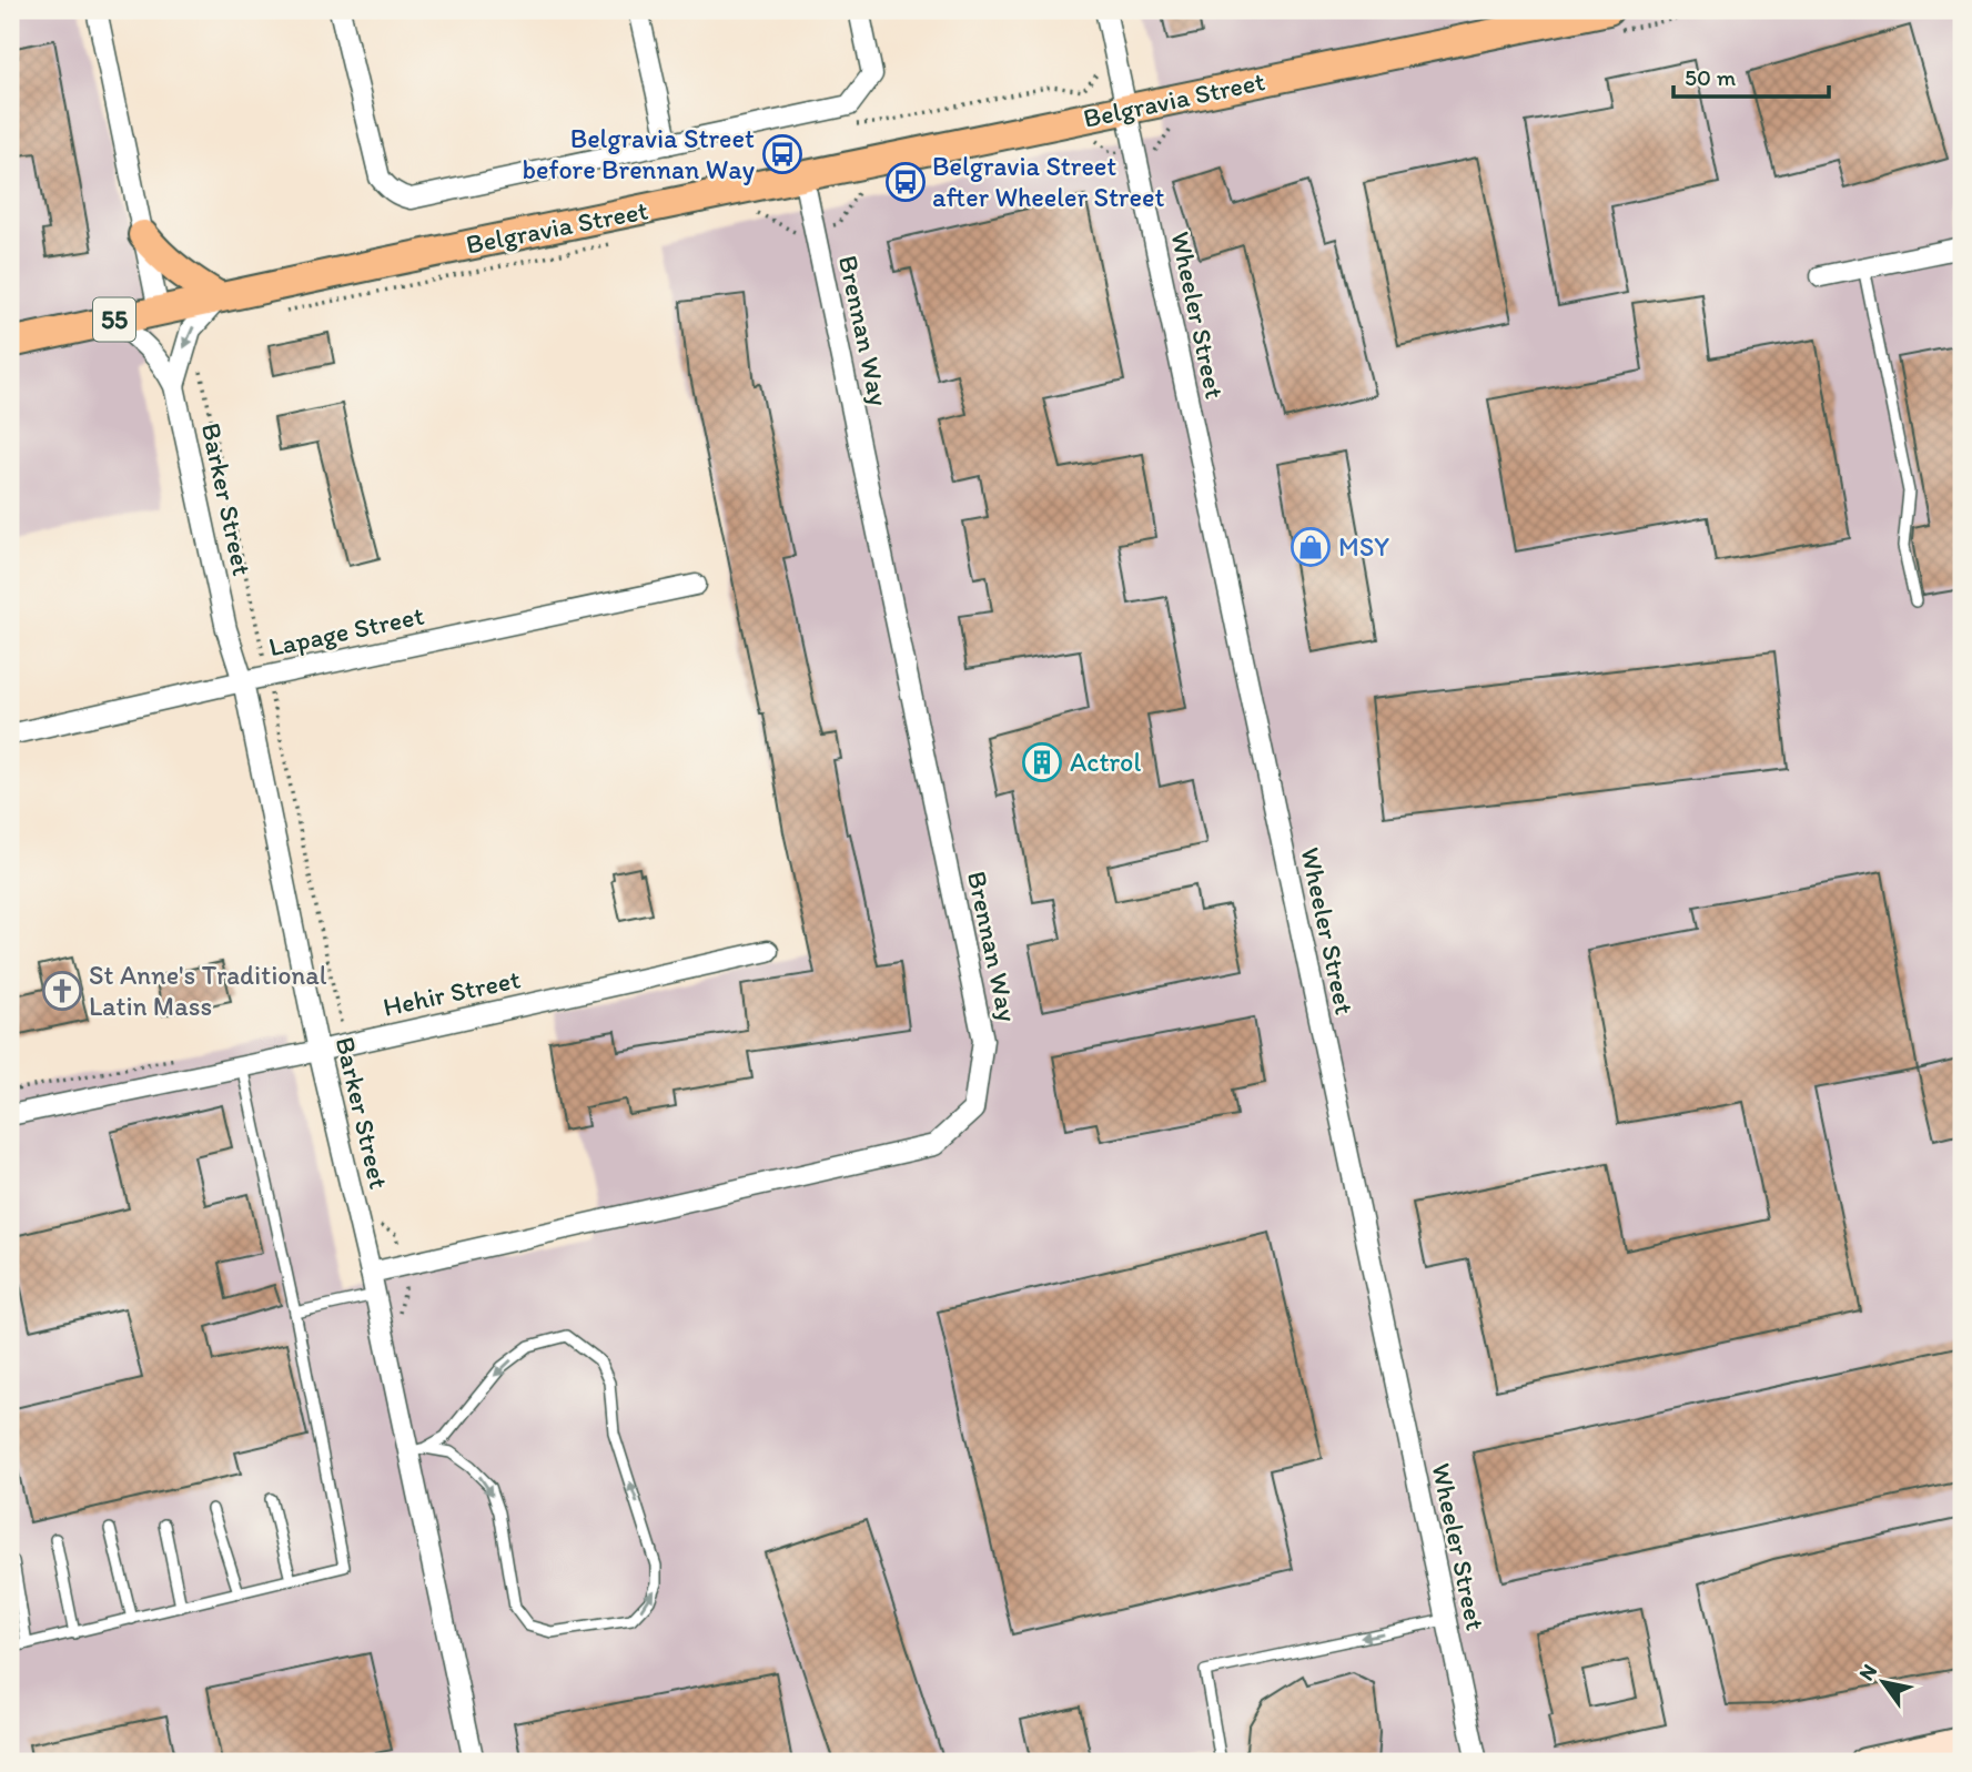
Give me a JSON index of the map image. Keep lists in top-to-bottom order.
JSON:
{
  "streets": {
    "main road": ["Belgravia Street", "55"],
    "street": [
      "Wheeler Street",
      "Brennan Way",
      "Barker Street",
      "Lapage Street",
      "Hehir Street"
    ]
  },
  "crossings": [
    ["Belgravia Street", "Wheeler Street"],
    ["Belgravia Street", "Brennan Way"],
    ["Belgravia Street", "Barker Street"],
    ["Brennan Way", "Barker Street"],
    ["Barker Street", "Lapage Street"],
    ["Barker Street", "Hehir Street"]
  ],
  "places": {
    "bus stop": ["Belgravia Street before Brennan Way", "Belgravia Street after Wheeler Street"],
    "shop": ["MSY"],
    "building": ["Actrol"],
    "church": ["St Anne's Traditional Latin Mass"]
  },
  "scale_bar": "50 m",
  "north": "top left"
}
